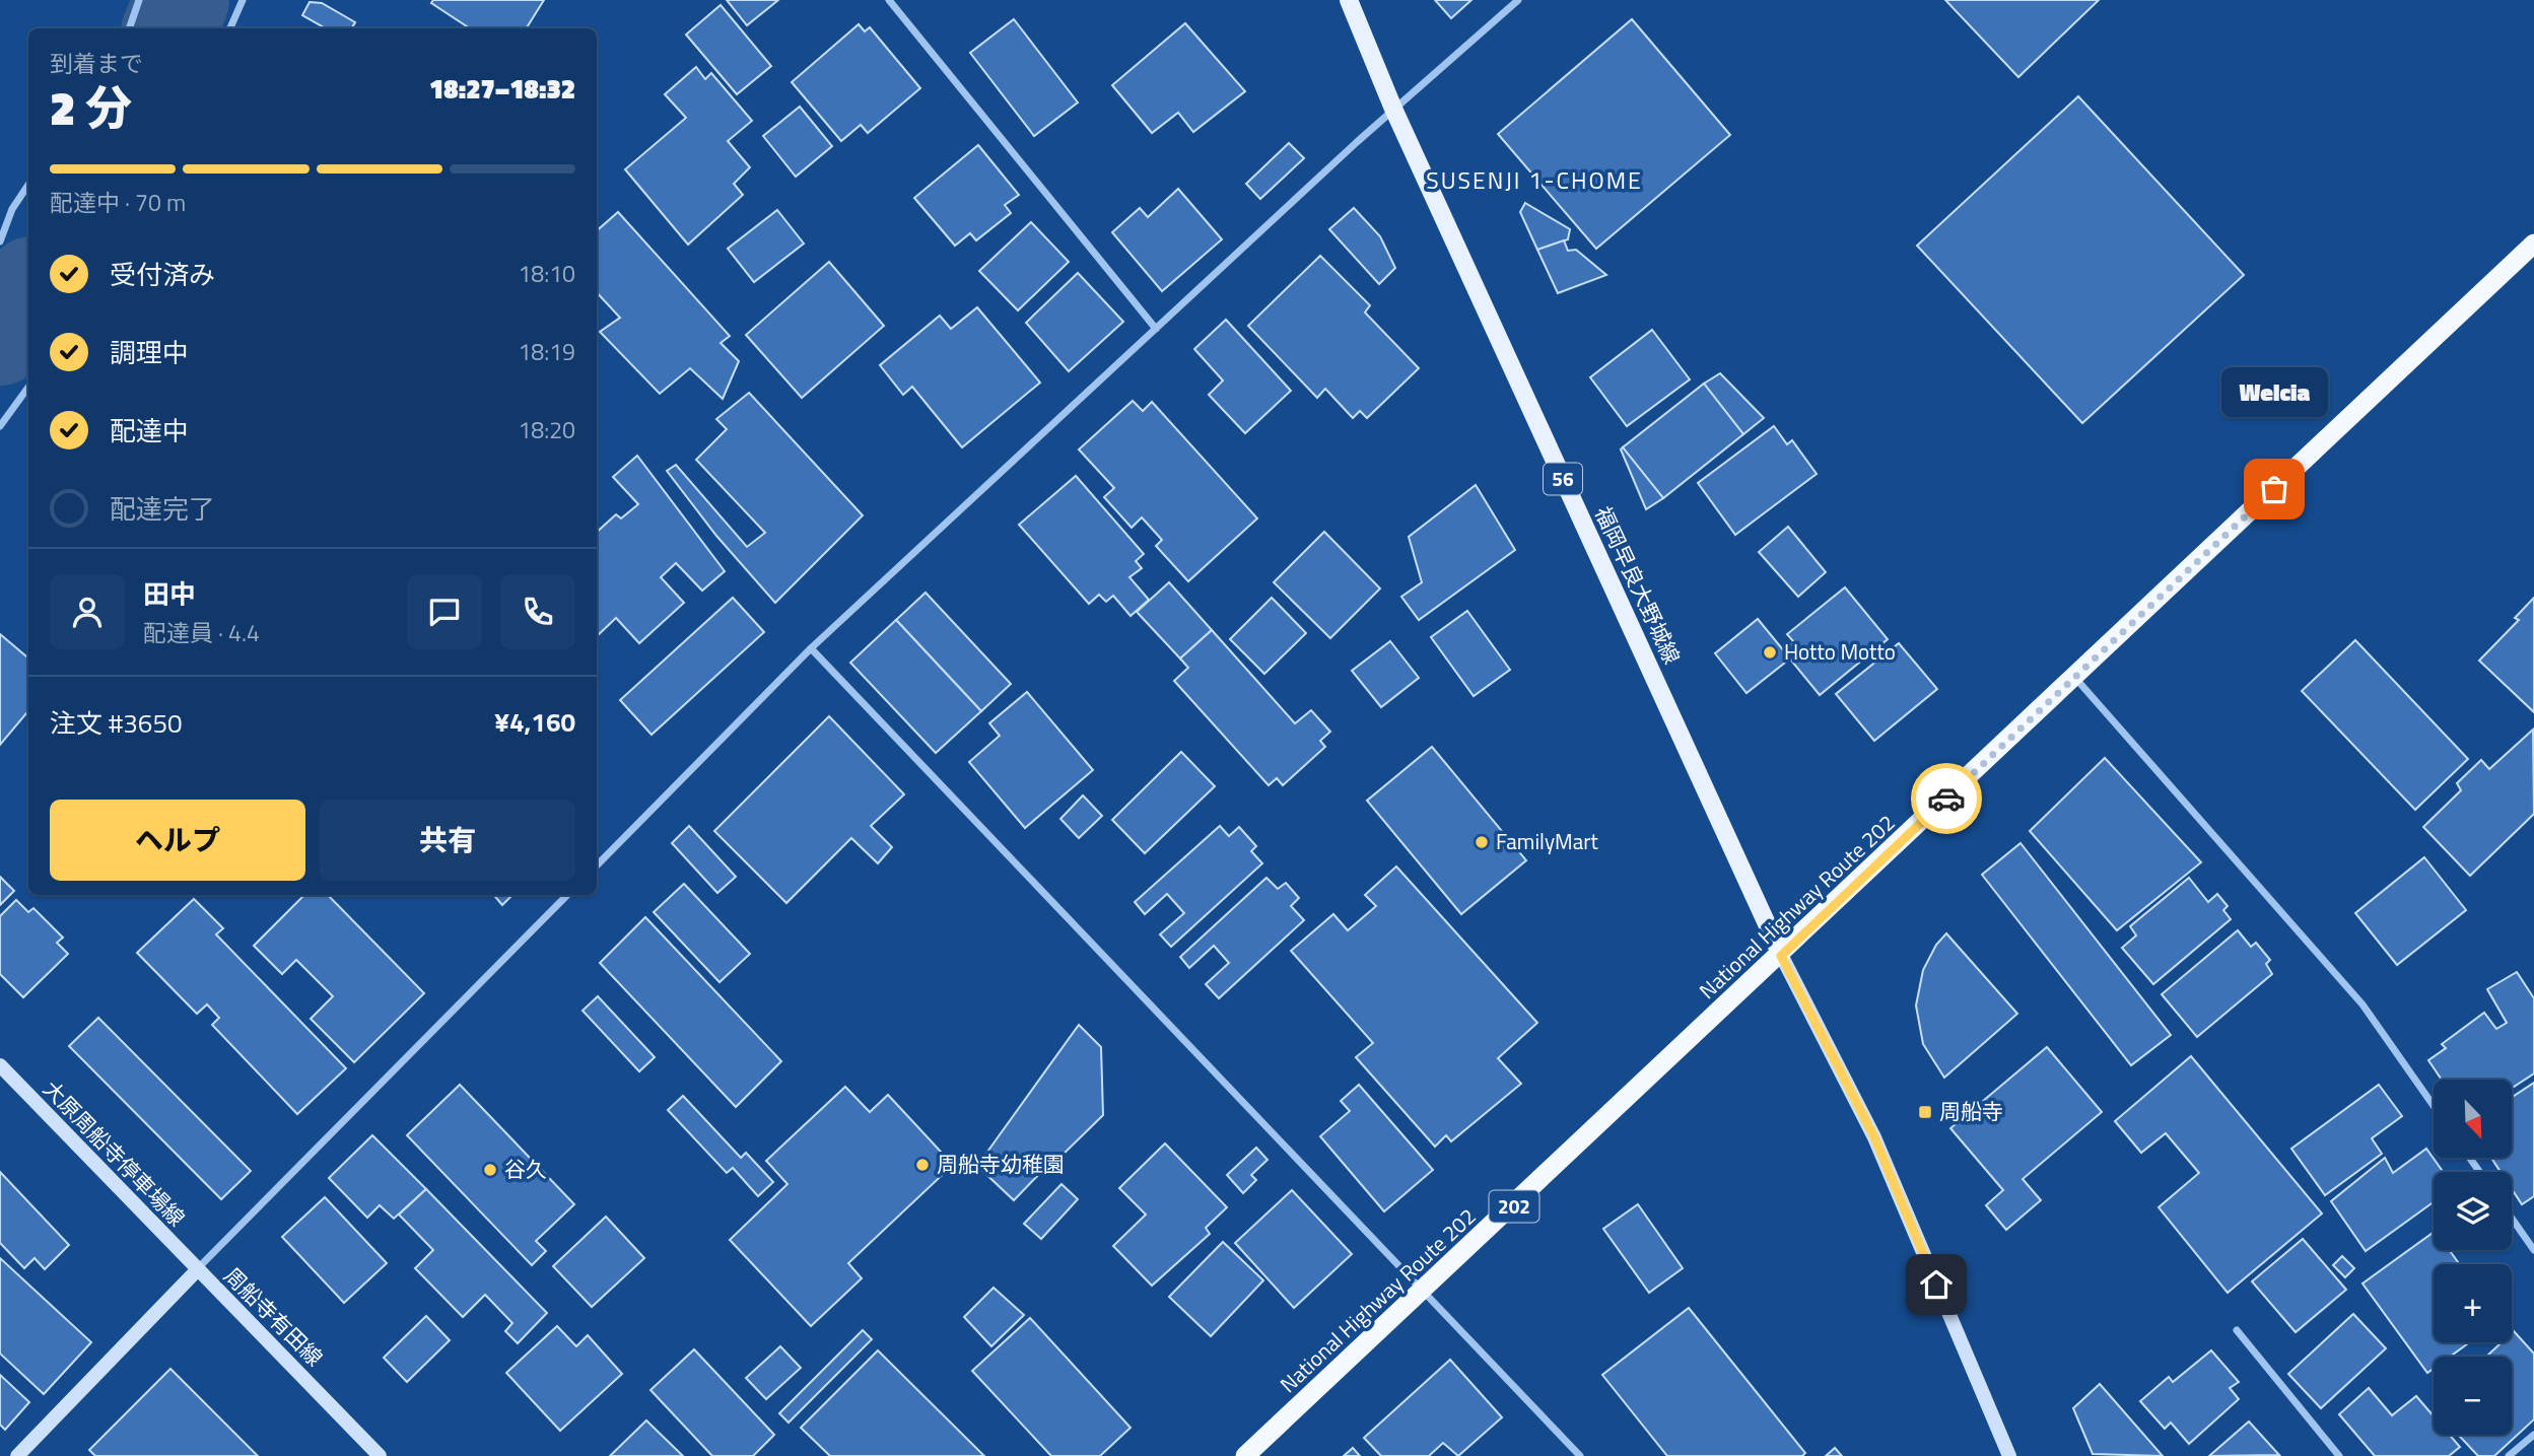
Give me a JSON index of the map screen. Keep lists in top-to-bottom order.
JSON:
{
  "streets": {
    "highway": ["National Highway Route 202", "202"],
    "main road": [
      "56",
      "福岡早良大野城線",
      "大原周船寺停車場線",
      "周船寺有田線"
    ]
  },
  "crossings": [
    ["福岡早良大野城線", "National Highway Route 202"],
    ["大原周船寺停車場線", "周船寺有田線"]
  ],
  "districts": ["SUSENJI 1-CHOME"],
  "places": {
    "other": [
      "Welcia",
      "Hotto Motto",
      "FamilyMart",
      "周船寺幼稚園",
      "谷久"
    ],
    "transit": ["周船寺"]
  },
  "north": "bottom right",
  "page": {
    "heading": ["2 分", "到着まで", "18:27–18:32"],
    "panel": [
      "田中",
      "配達員 · 4.4",
      "注文 #3650",
      "¥4,160"
    ],
    "bar": "配達中 · 70 m",
    "list": [
      ["受付済み", "18:10"],
      ["調理中", "18:19"],
      ["配達中", "18:20"],
      "配達完了"
    ],
    "bubble": "Welcia",
    "buttons": ["ヘルプ", "共有"],
    "map_buttons": ["+", "−"]
  }
}
